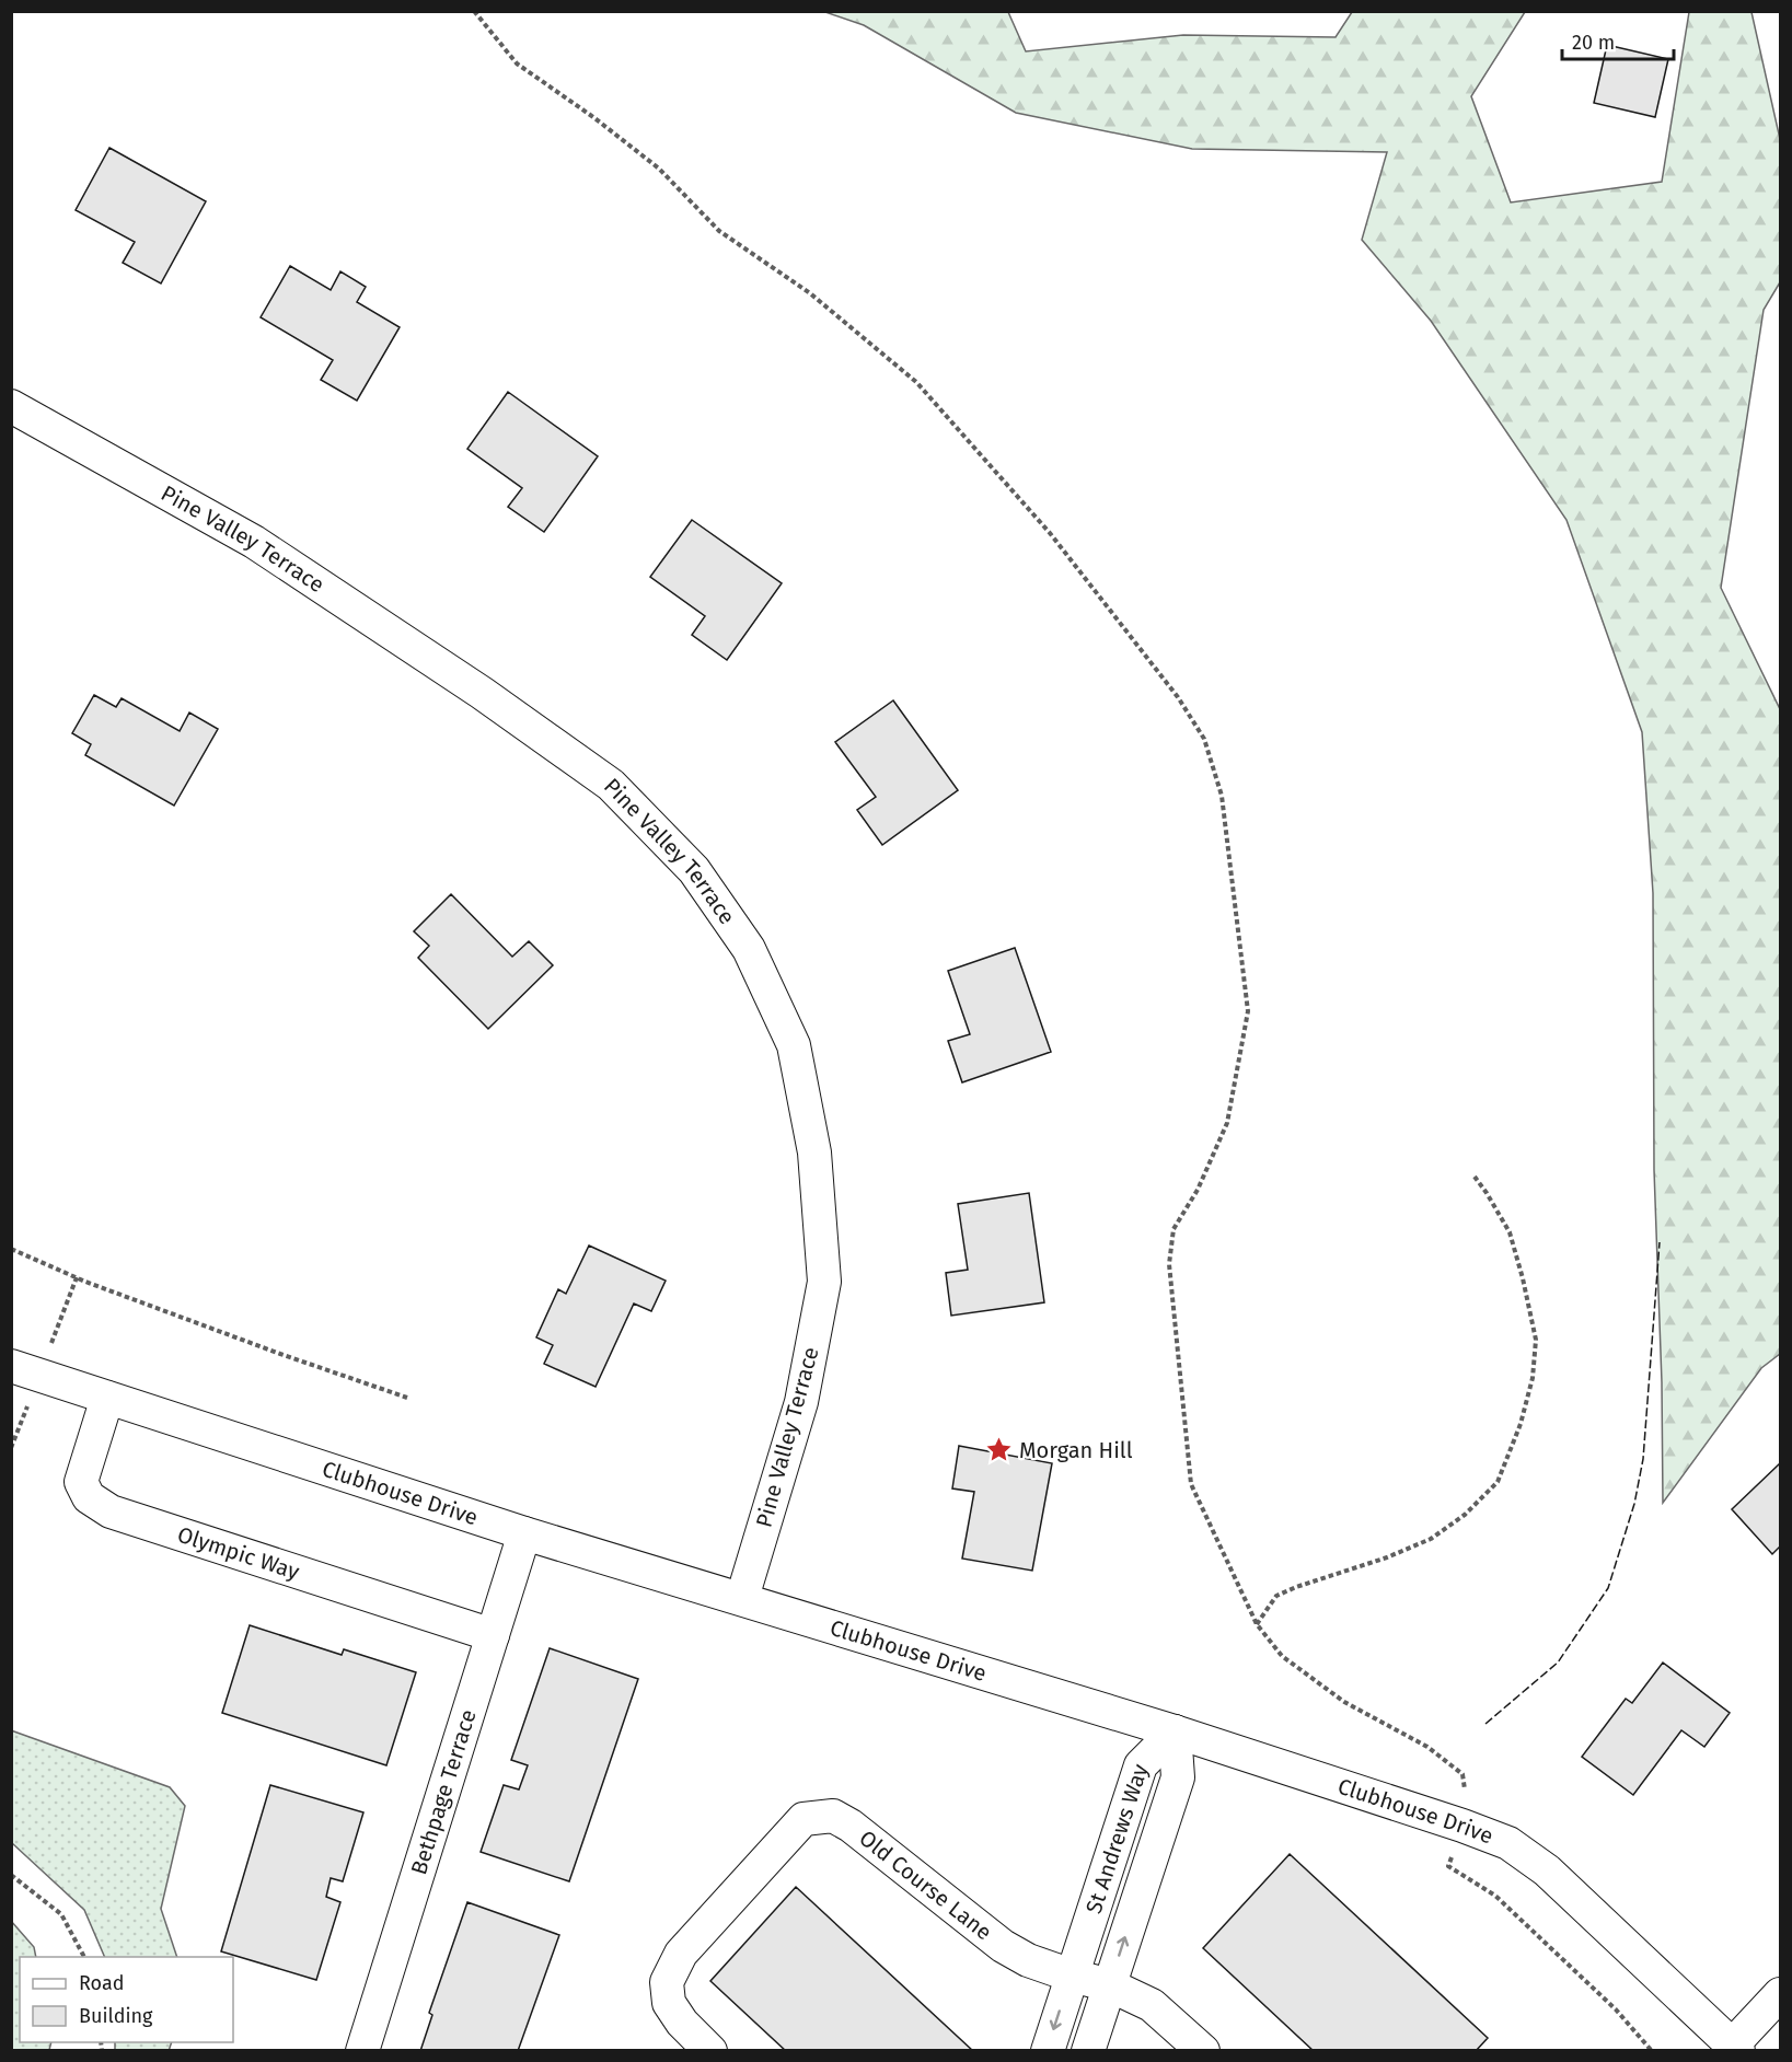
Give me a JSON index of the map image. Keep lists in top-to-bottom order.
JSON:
{
  "streets": {
    "street": [
      "Pine Valley Terrace",
      "Clubhouse Drive",
      "Olympic Way",
      "Bethpage Terrace",
      "St Andrews Way",
      "Old Course Lane"
    ]
  },
  "crossings": [
    ["Pine Valley Terrace", "Clubhouse Drive"],
    ["Clubhouse Drive", "Olympic Way"],
    ["Clubhouse Drive", "Bethpage Terrace"],
    ["Clubhouse Drive", "St Andrews Way"],
    ["Olympic Way", "Bethpage Terrace"],
    ["St Andrews Way", "Old Course Lane"]
  ],
  "places": {
    "place": ["Morgan Hill"]
  },
  "legend": ["Road", "Building"],
  "scale_bar": "20 m"
}
